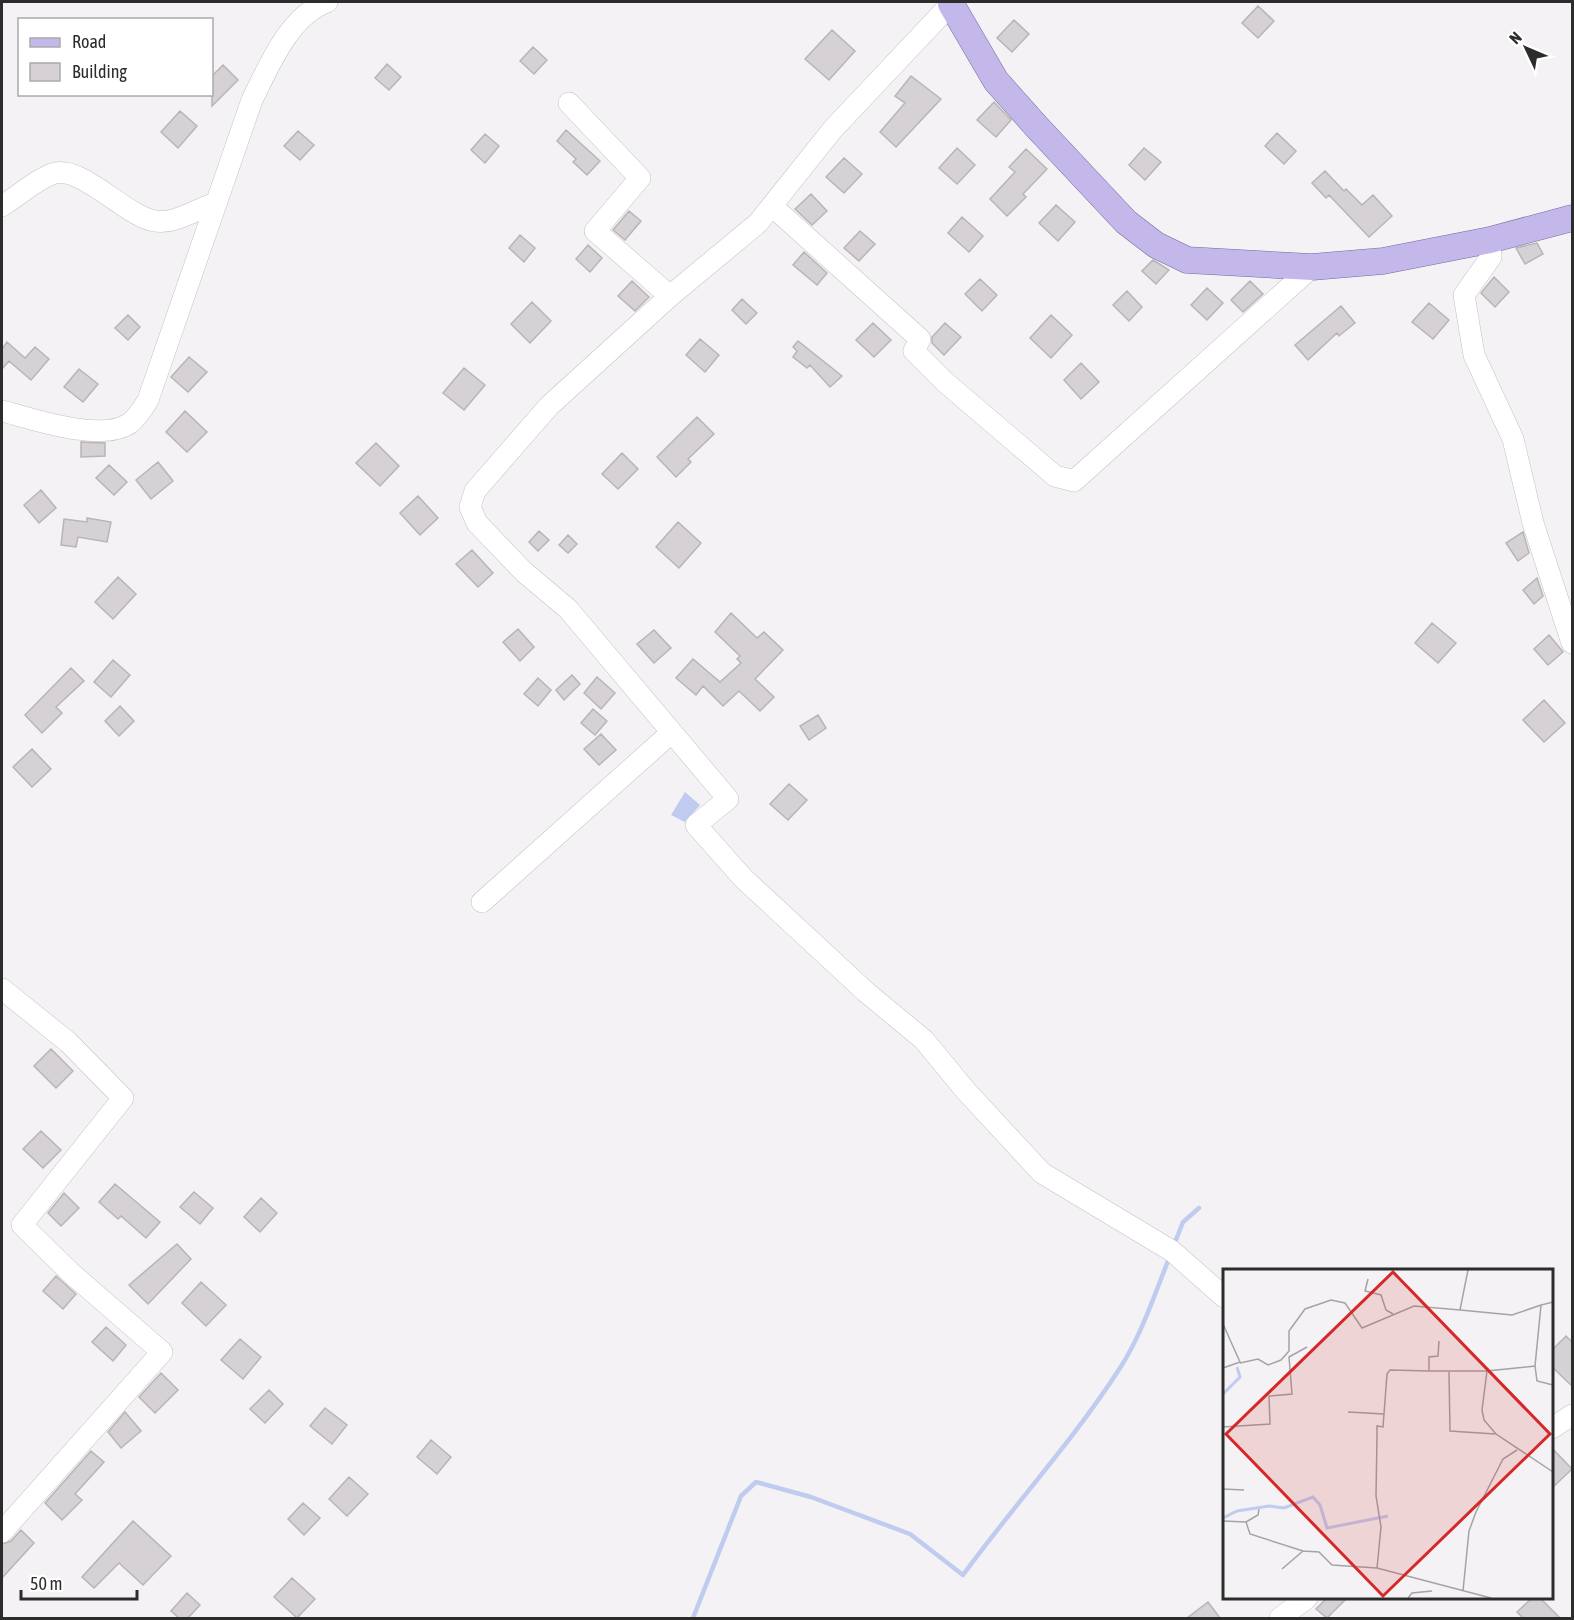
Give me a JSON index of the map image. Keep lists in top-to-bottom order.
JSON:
{
  "legend": ["Road", "Building"],
  "scale_bar": "50 m",
  "north": "top left"
}
